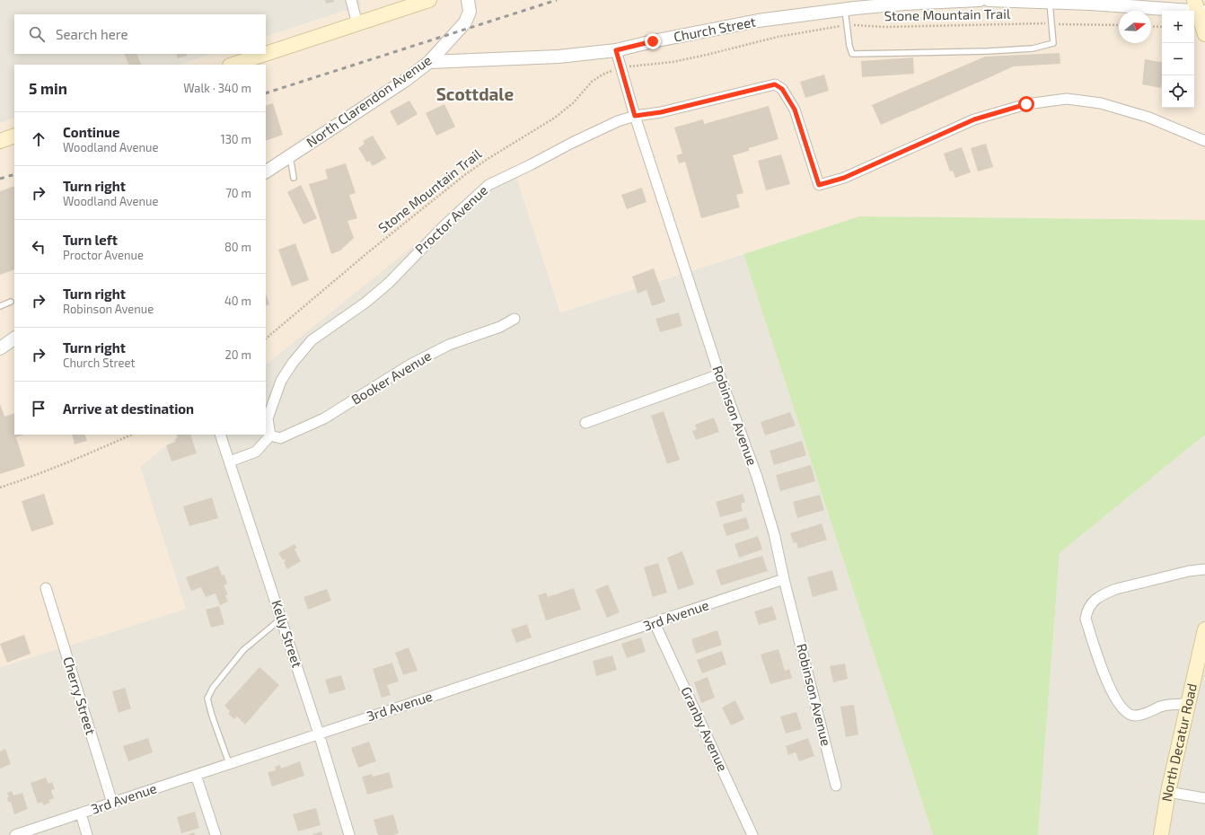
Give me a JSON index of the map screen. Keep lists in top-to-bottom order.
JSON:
{
  "streets": {
    "main road": ["North Decatur Road"],
    "street": [
      "Church Street",
      "North Clarendon Avenue",
      "Proctor Avenue",
      "Booker Avenue",
      "Robinson Avenue",
      "3rd Avenue",
      "Kelly Street",
      "Cherry Street",
      "Granby Avenue"
    ],
    "path": ["Stone Mountain Trail"]
  },
  "crossings": [
    ["Church Street", "North Clarendon Avenue"],
    ["Church Street", "Robinson Avenue"],
    ["Proctor Avenue", "Booker Avenue"],
    ["Proctor Avenue", "Robinson Avenue"],
    ["Robinson Avenue", "3rd Avenue"],
    ["3rd Avenue", "Kelly Street"],
    ["3rd Avenue", "Cherry Street"],
    ["3rd Avenue", "Granby Avenue"]
  ],
  "districts": ["Scottdale"],
  "north": "right",
  "page": {
    "map_buttons": ["+", "−"],
    "search": "Search here",
    "heading": ["5 min", "Walk · 340 m"],
    "list": [
      ["Continue", "Woodland Avenue", "130 m"],
      ["Turn right", "Woodland Avenue", "70 m"],
      ["Turn left", "Proctor Avenue", "80 m"],
      ["Turn right", "Robinson Avenue", "40 m"],
      ["Turn right", "Church Street", "20 m"],
      "Arrive at destination"
    ]
  }
}
